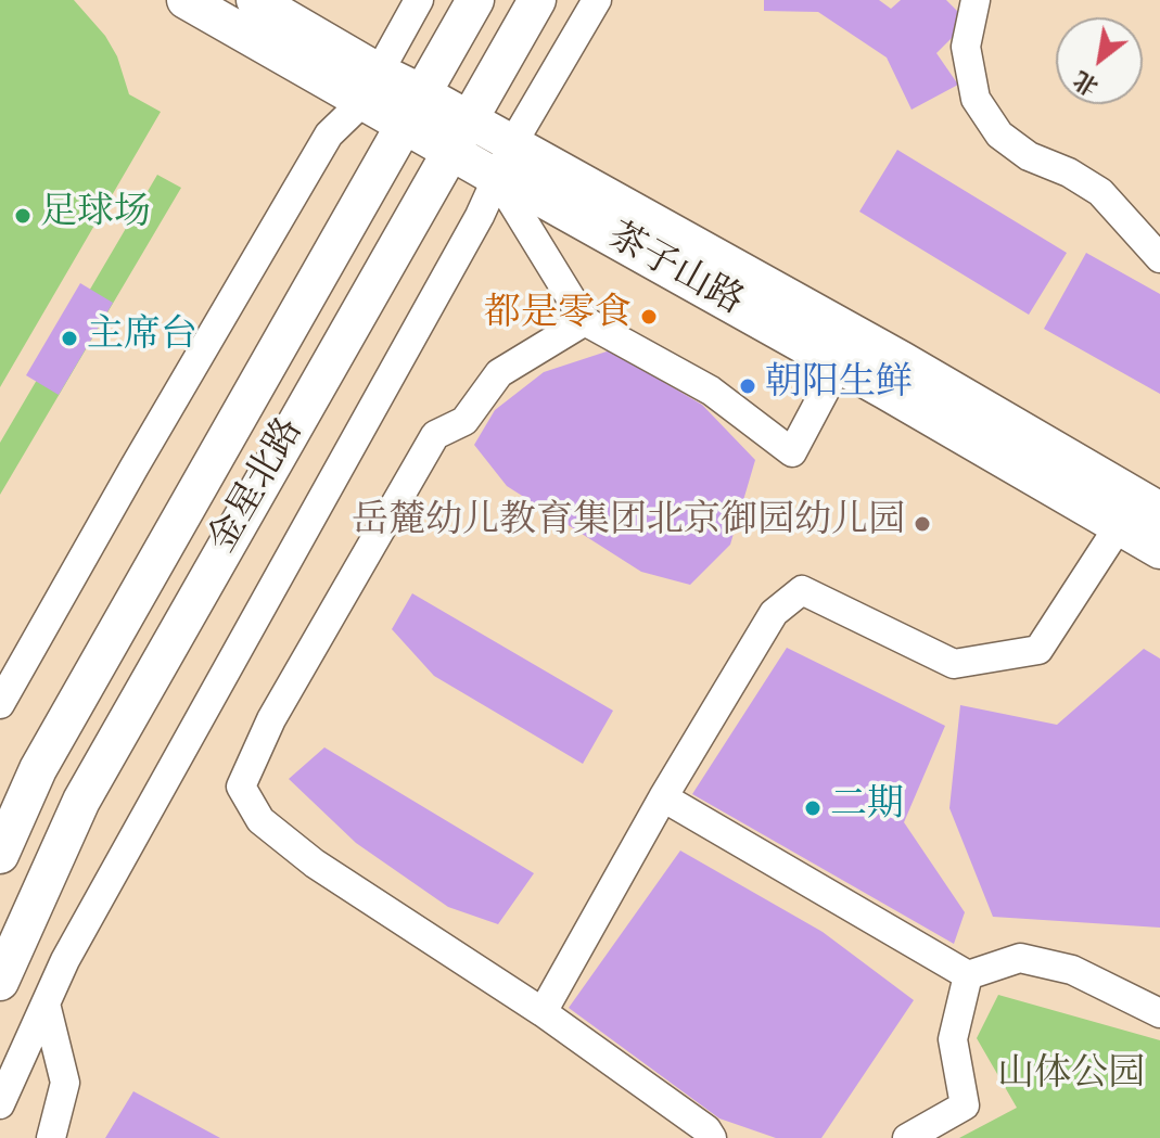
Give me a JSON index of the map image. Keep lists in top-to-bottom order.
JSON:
{
  "streets": {
    "main road": ["茶子山路", "金星北路"]
  },
  "crossings": [
    ["茶子山路", "金星北路"]
  ],
  "parks": ["山体公园"],
  "places": [
    "足球场",
    "都是零食",
    "主席台",
    "朝阳生鲜",
    "岳麓幼儿教育集团北京御园幼儿园",
    "二期"
  ],
  "north": "bottom left"
}
